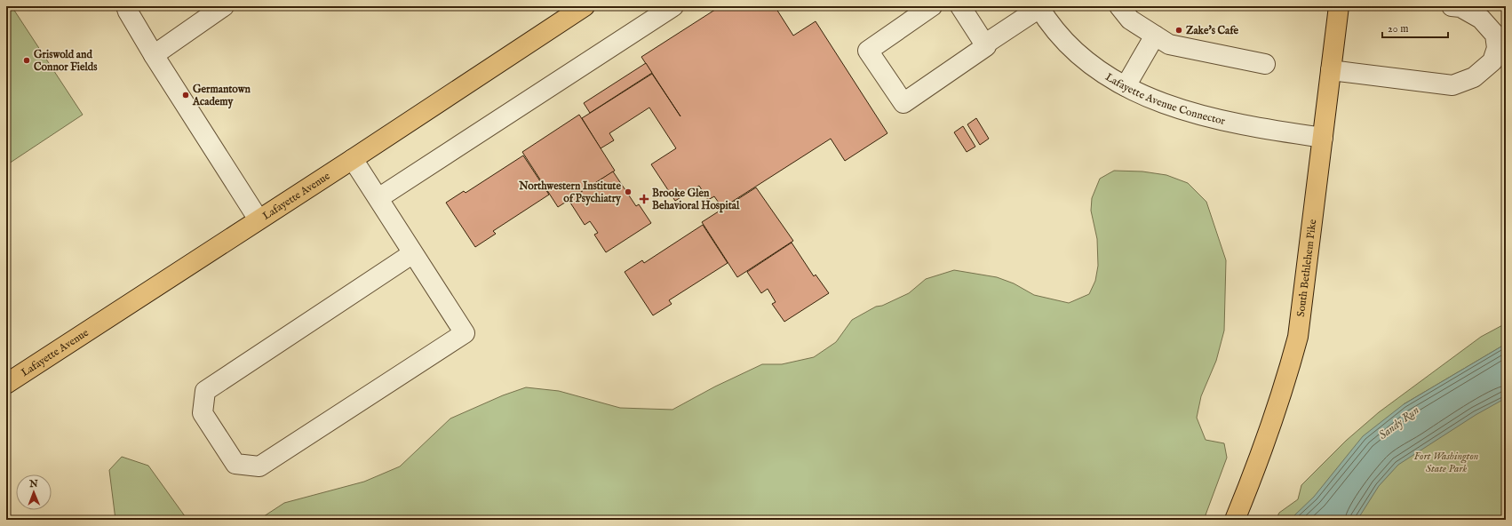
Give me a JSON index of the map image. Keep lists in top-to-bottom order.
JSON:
{
  "streets": {
    "main road": ["Lafayette Avenue", "South Bethlehem Pike"],
    "street": ["Lafayette Avenue Connector"]
  },
  "crossings": [
    ["Lafayette Avenue Connector", "South Bethlehem Pike"]
  ],
  "water": ["Sandy Run"],
  "parks": ["Fort Washington State Park"],
  "places": {
    "other": [
      "Zake's Cafe",
      "Griswold and Connor Fields",
      "Germantown Academy",
      "Northwestern Institute of Psychiatry"
    ],
    "health": ["Brooke Glen Behavioral Hospital"]
  },
  "scale_bar": "20 m",
  "north": "top"
}
